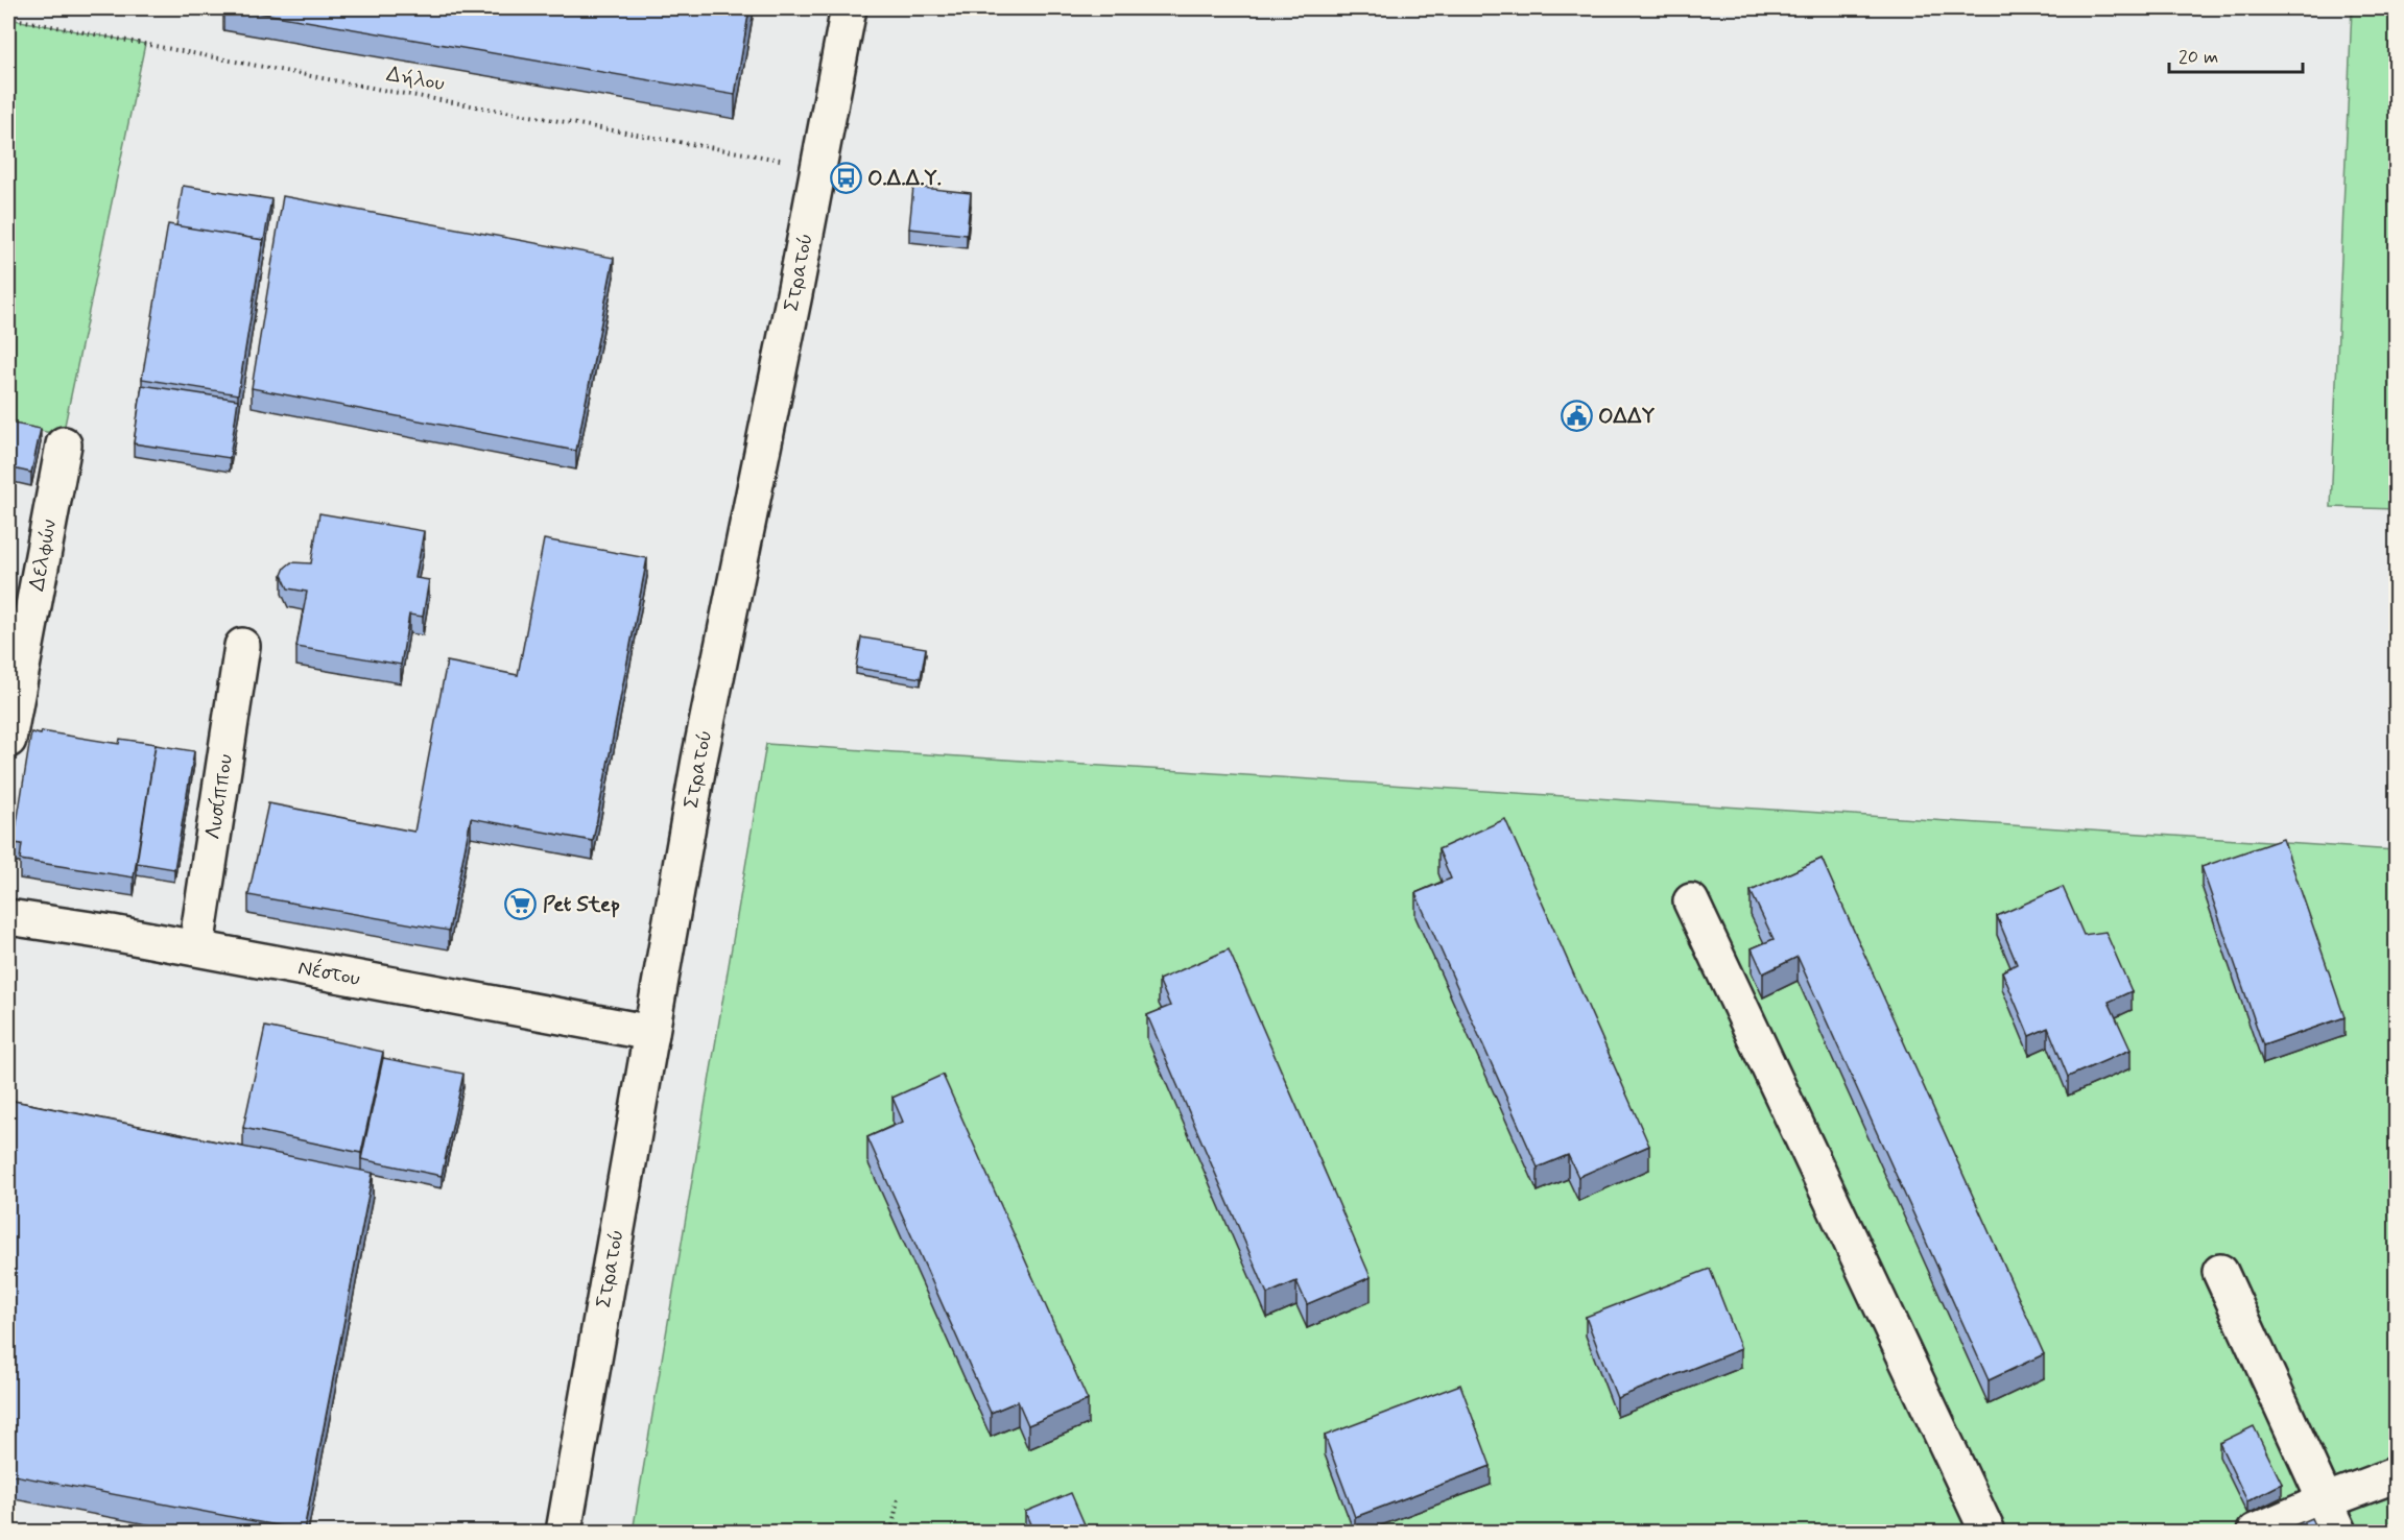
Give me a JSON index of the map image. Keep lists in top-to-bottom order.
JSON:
{
  "streets": {
    "main road": [
      "Στρατού",
      "Δελφών",
      "Λυσίππου",
      "Νέστου"
    ],
    "path": ["Δήλου"]
  },
  "crossings": [
    ["Δήλου", "Στρατού"],
    ["Στρατού", "Νέστου"],
    ["Λυσίππου", "Νέστου"]
  ],
  "places": {
    "bus stop": ["Ο.Δ.Δ.Υ."],
    "public building": ["ΟΔΔΥ"],
    "supermarket": ["Pet Step"]
  },
  "scale_bar": "20 m"
}
